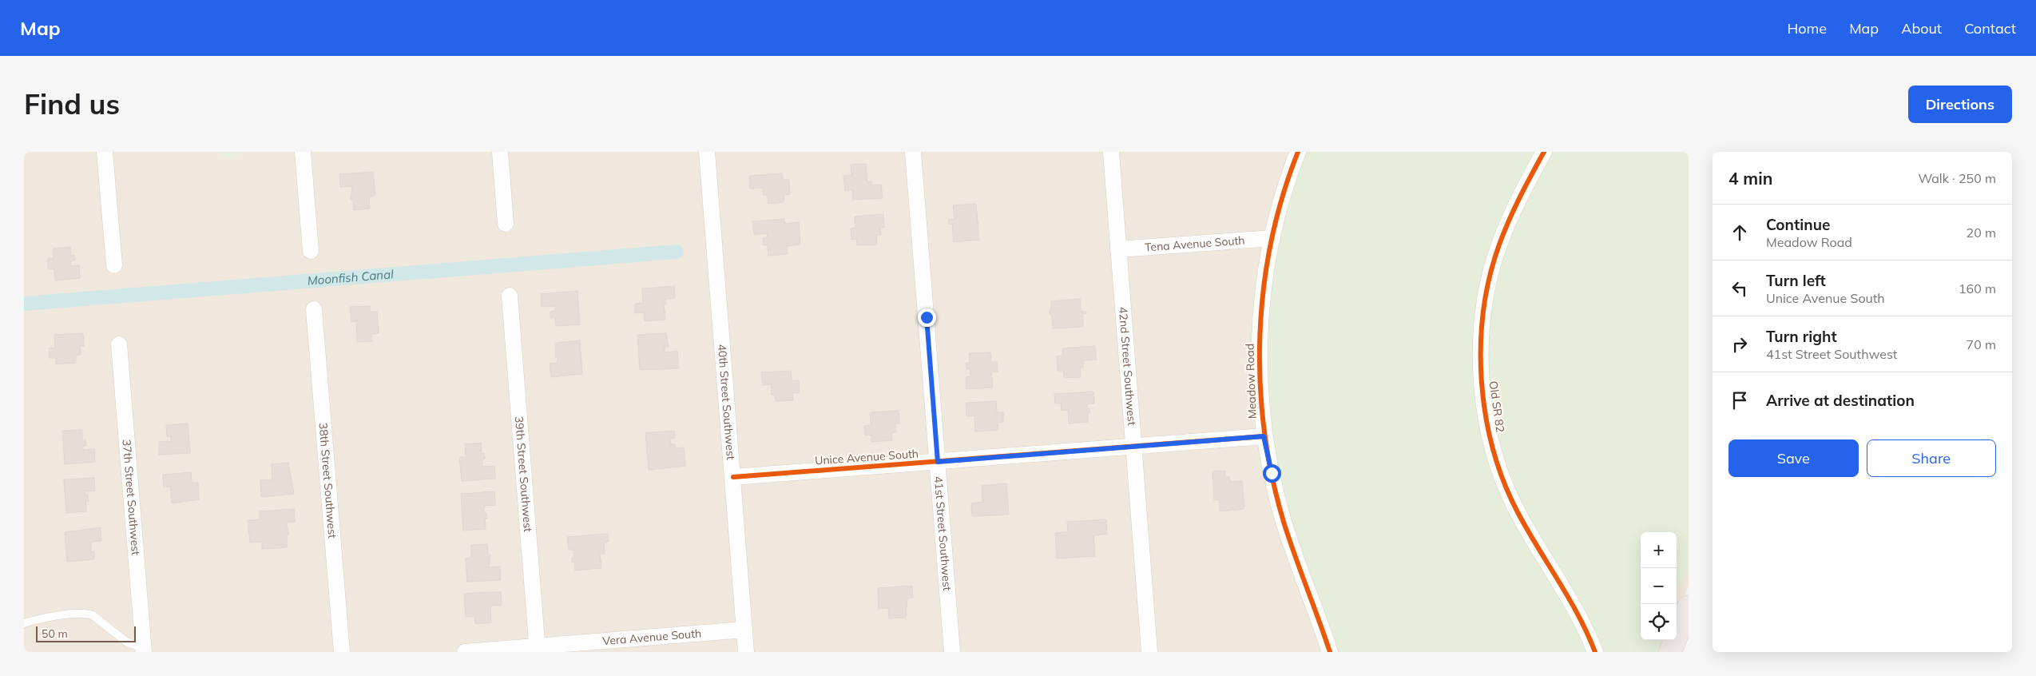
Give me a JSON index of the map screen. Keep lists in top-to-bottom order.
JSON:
{
  "streets": {
    "street": [
      "Tena Avenue South",
      "42nd Street Southwest",
      "Meadow Road",
      "40th Street Southwest",
      "Old SR 82",
      "Unice Avenue South",
      "39th Street Southwest",
      "38th Street Southwest",
      "37th Street Southwest",
      "41st Street Southwest",
      "Vera Avenue South"
    ]
  },
  "crossings": [
    ["Tena Avenue South", "42nd Street Southwest"],
    ["Tena Avenue South", "Meadow Road"],
    ["42nd Street Southwest", "Unice Avenue South"],
    ["Meadow Road", "Unice Avenue South"],
    ["40th Street Southwest", "Unice Avenue South"],
    ["40th Street Southwest", "Vera Avenue South"],
    ["Unice Avenue South", "41st Street Southwest"],
    ["39th Street Southwest", "Vera Avenue South"]
  ],
  "water": ["Moonfish Canal"],
  "scale_bar": "50 m",
  "page": {
    "header": "Map",
    "nav": [
      "Home",
      "Map",
      "About",
      "Contact"
    ],
    "buttons": [
      "Directions",
      ["Save", "Share"]
    ],
    "title": "Find us",
    "heading": ["4 min", "Walk · 250 m"],
    "list": [
      ["Continue", "Meadow Road", "20 m"],
      ["Turn left", "Unice Avenue South", "160 m"],
      ["Turn right", "41st Street Southwest", "70 m"],
      "Arrive at destination"
    ],
    "map_buttons": ["+", "−"],
    "scale": "50 m"
  }
}
